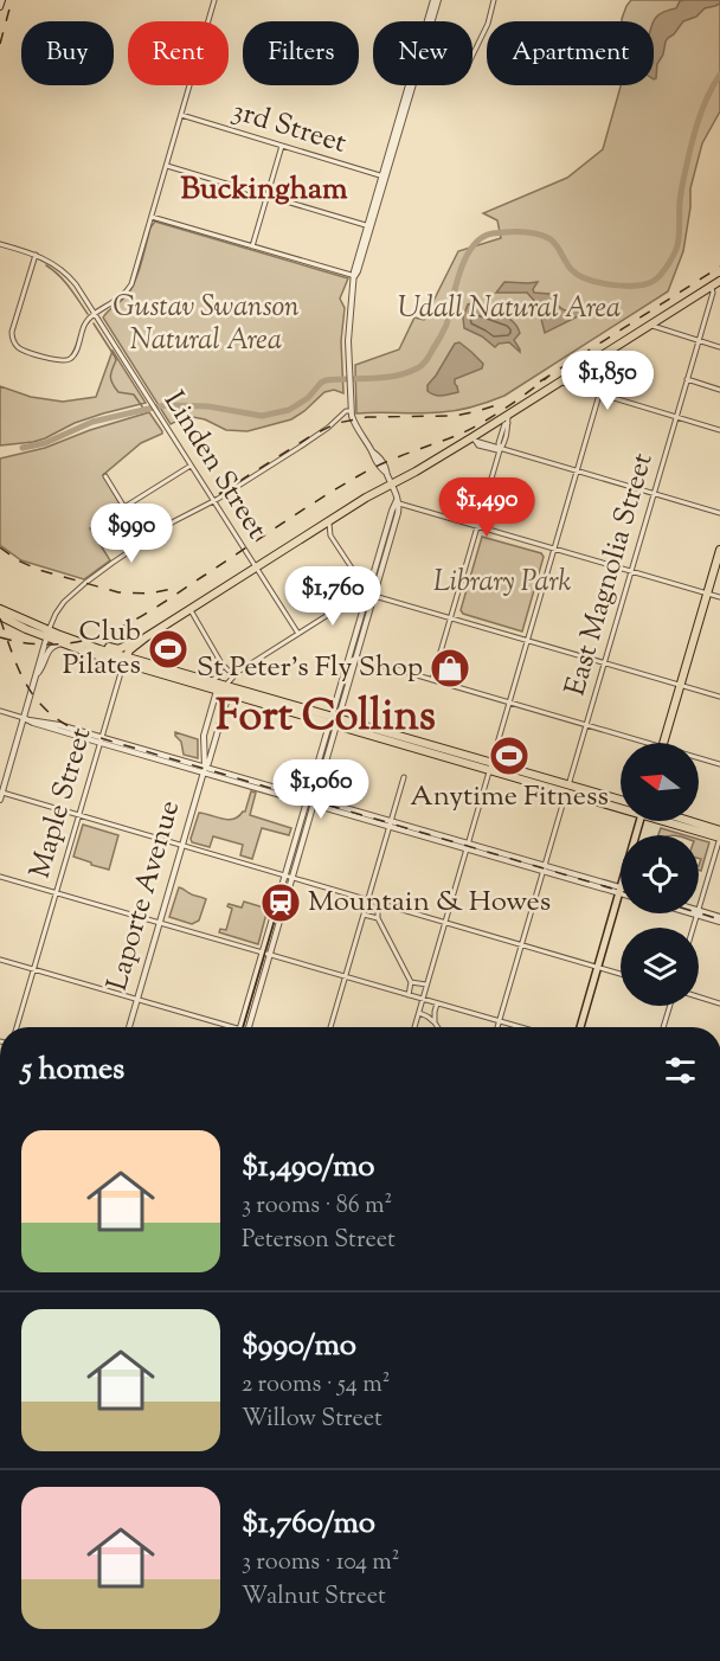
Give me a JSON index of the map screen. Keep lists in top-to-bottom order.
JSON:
{
  "streets": {
    "street": [
      "3rd Street",
      "Linden Street",
      "East Magnolia Street",
      "Maple Street",
      "Laporte Avenue"
    ]
  },
  "districts": ["Buckingham", "Fort Collins"],
  "parks": ["Gustav Swanson Natural Area", "Udall Natural Area", "Library Park"],
  "places": {
    "sports": ["Club Pilates", "Anytime Fitness"],
    "shop": ["St Peter's Fly Shop"],
    "station": ["Mountain & Howes"]
  },
  "north": "left",
  "page": {
    "chip": [
      "Buy",
      "Rent",
      "Filters",
      "New",
      "Apartment"
    ],
    "price": [
      "$1,850",
      "$1,490",
      "$990",
      "$1,760",
      "$1,060"
    ],
    "heading": "5 homes",
    "list": [
      {
        "name": "$1,490/mo",
        "note": "3 rooms · 86 m² · Peterson Street"
      },
      {
        "name": "$990/mo",
        "note": "2 rooms · 54 m² · Willow Street"
      },
      {
        "name": "$1,760/mo",
        "note": "3 rooms · 104 m² · Walnut Street"
      }
    ]
  }
}
